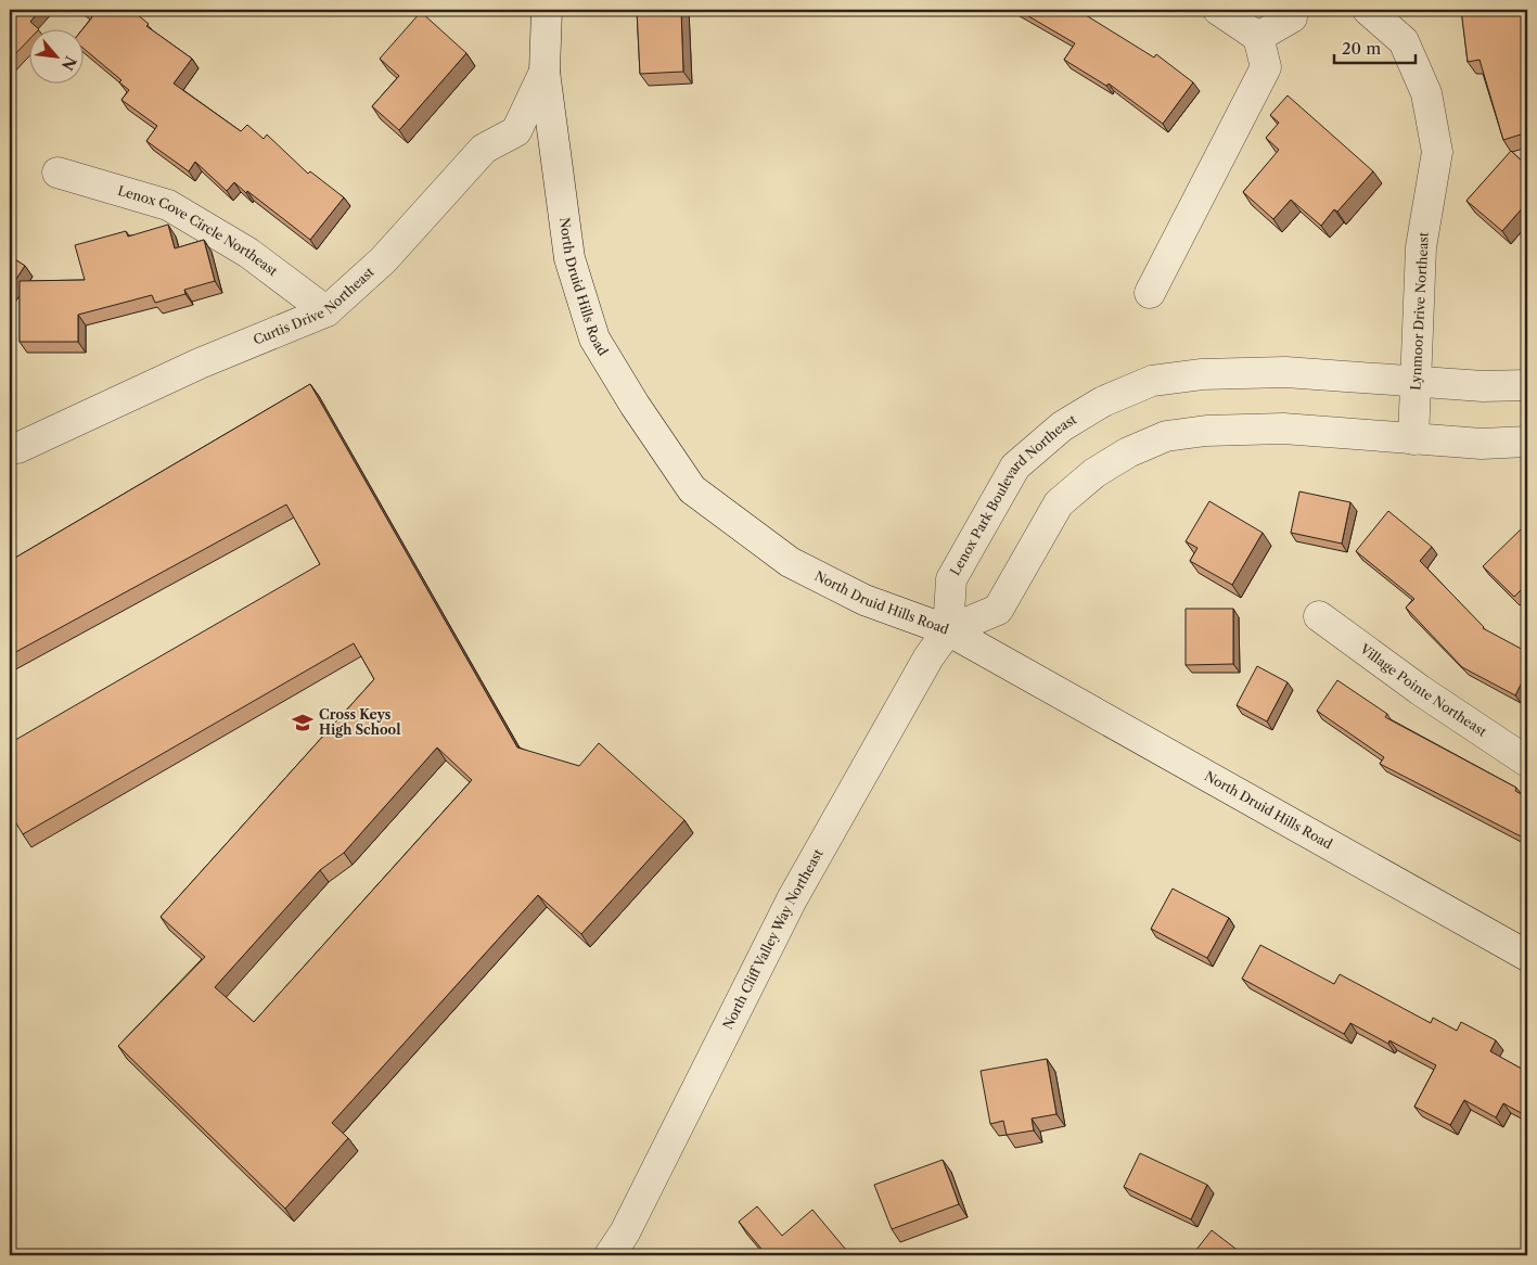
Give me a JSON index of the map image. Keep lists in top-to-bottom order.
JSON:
{
  "streets": {
    "street": [
      "Lenox Cove Circle Northeast",
      "North Druid Hills Road",
      "Curtis Drive Northeast",
      "Lynmoor Drive Northeast",
      "Lenox Park Boulevard Northeast",
      "Village Pointe Northeast",
      "North Cliff Valley Way Northeast"
    ]
  },
  "crossings": [
    ["Lenox Cove Circle Northeast", "Curtis Drive Northeast"],
    ["North Druid Hills Road", "Curtis Drive Northeast"],
    ["North Druid Hills Road", "Lenox Park Boulevard Northeast"],
    ["North Druid Hills Road", "North Cliff Valley Way Northeast"],
    ["Lynmoor Drive Northeast", "Lenox Park Boulevard Northeast"],
    ["Lenox Park Boulevard Northeast", "North Cliff Valley Way Northeast"]
  ],
  "places": {
    "school or university": ["Cross Keys High School"]
  },
  "scale_bar": "20 m",
  "north": "bottom right"
}
